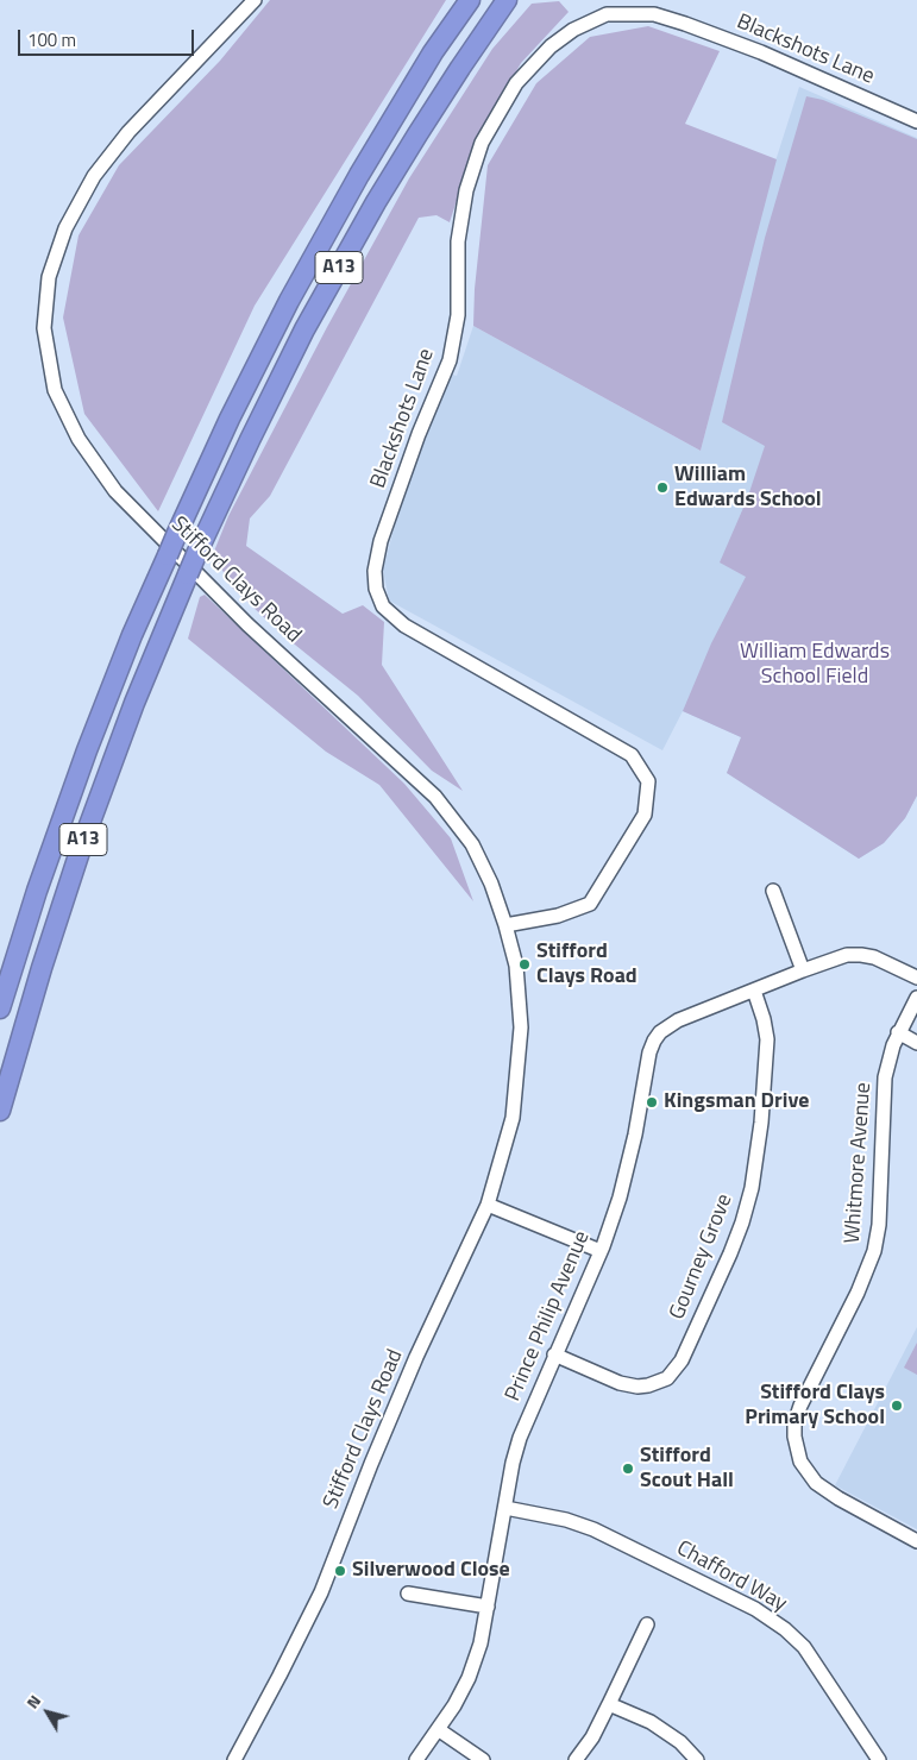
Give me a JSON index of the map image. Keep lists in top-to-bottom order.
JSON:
{
  "streets": {
    "highway": ["A13"],
    "street": [
      "Blackshots Lane",
      "Stifford Clays Road",
      "Whitmore Avenue",
      "Gourney Grove",
      "Prince Philip Avenue",
      "Chafford Way"
    ]
  },
  "crossings": [
    ["Blackshots Lane", "Stifford Clays Road"],
    ["Gourney Grove", "Prince Philip Avenue"],
    ["Prince Philip Avenue", "Chafford Way"]
  ],
  "parks": ["William Edwards School Field"],
  "places": [
    "William Edwards School",
    "Stifford Clays Road",
    "Kingsman Drive",
    "Stifford Clays Primary School",
    "Stifford Scout Hall",
    "Silverwood Close"
  ],
  "scale_bar": "100 m",
  "north": "top left"
}
